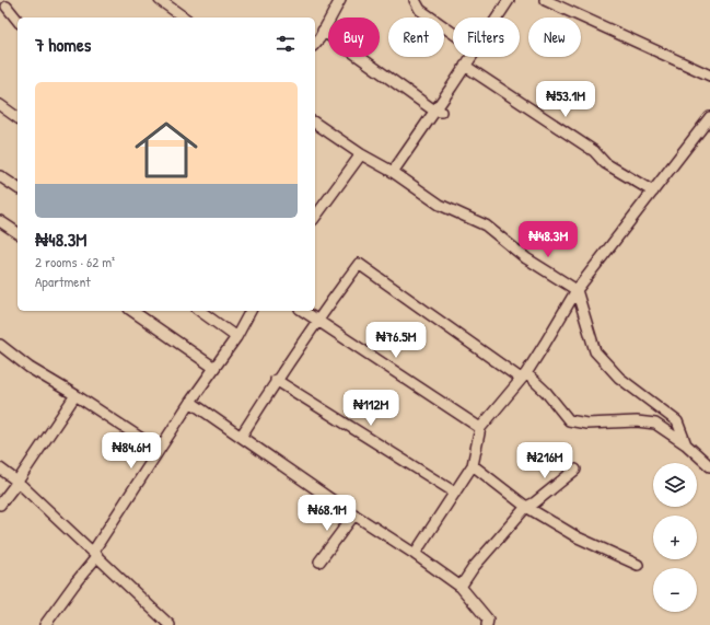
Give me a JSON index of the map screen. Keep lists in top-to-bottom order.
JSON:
{
  "page": {
    "chip": [
      "Buy",
      "Rent",
      "Filters",
      "New"
    ],
    "heading": "7 homes",
    "list": [
      {
        "name": "₦48.3M",
        "note": "2 rooms · 62 m² · Apartment"
      }
    ],
    "price": [
      "₦53.1M",
      "₦48.3M",
      "₦76.5M",
      "₦112M",
      "₦84.6M",
      "₦216M",
      "₦68.1M"
    ],
    "map_buttons": ["+", "−"]
  }
}
